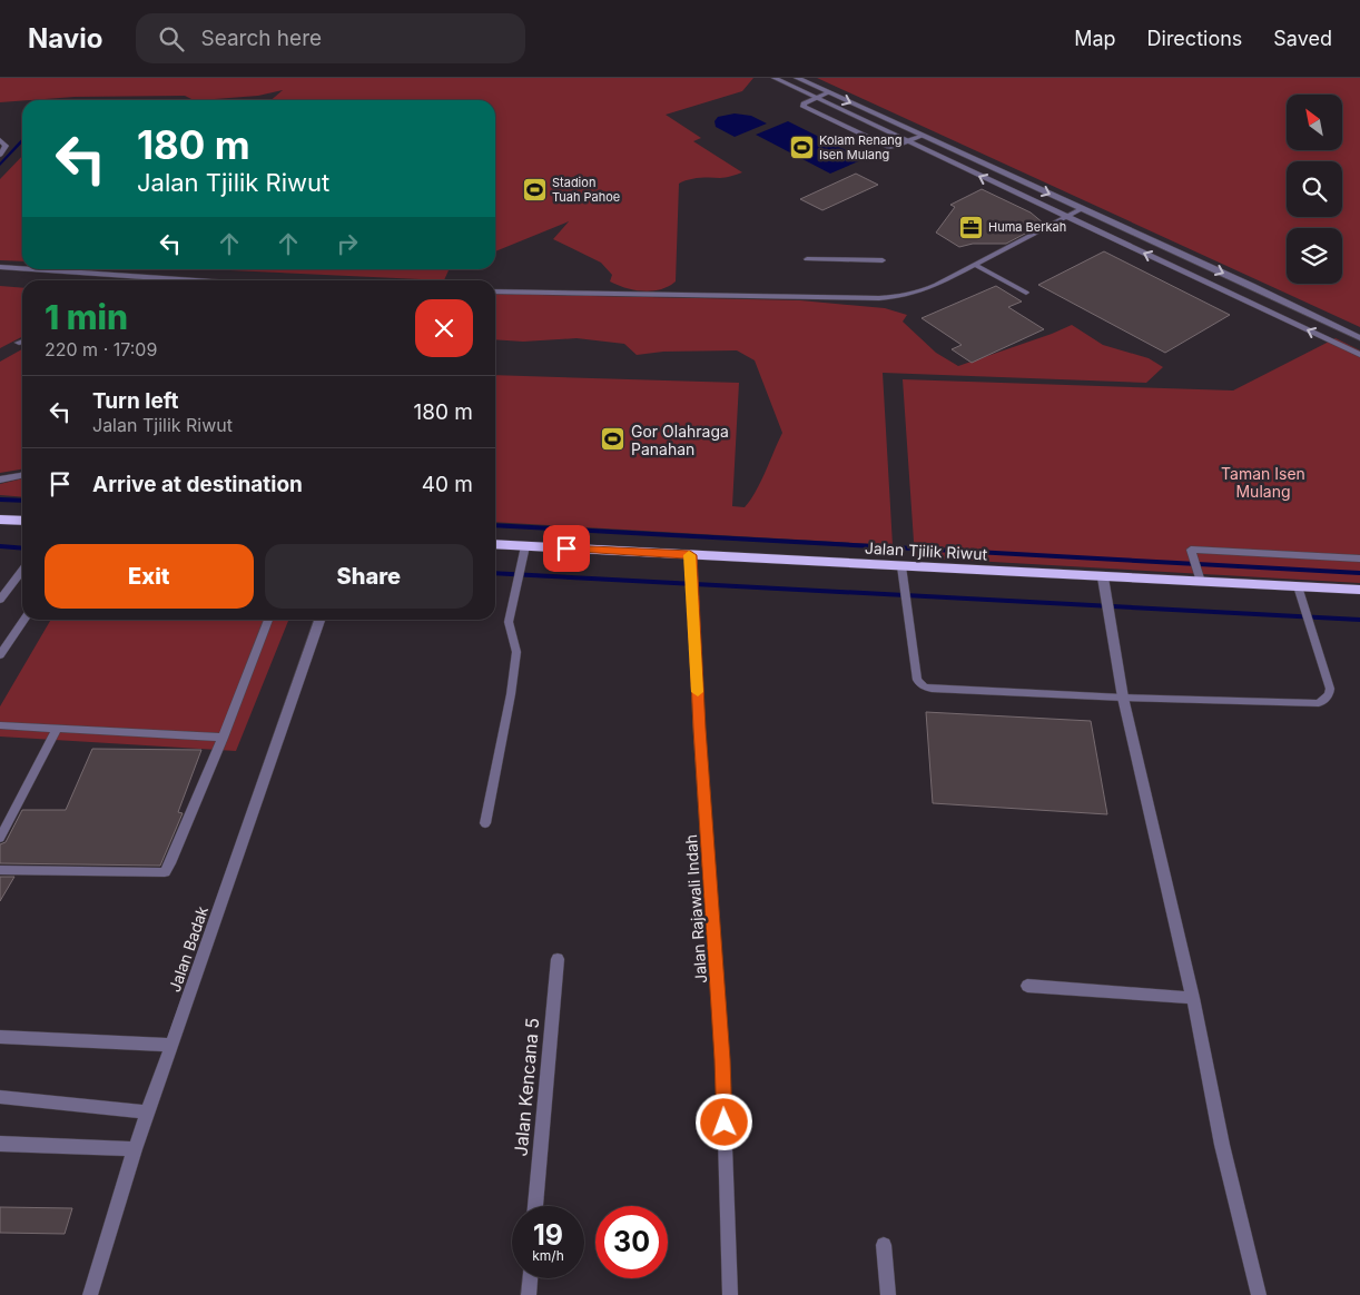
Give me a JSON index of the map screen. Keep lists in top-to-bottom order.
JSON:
{
  "streets": {
    "highway": ["Jalan Tjilik Riwut"],
    "street": ["Jalan Rajawali Indah", "Jalan Badak", "Jalan Kencana 5"]
  },
  "crossings": [
    ["Jalan Tjilik Riwut", "Jalan Rajawali Indah"]
  ],
  "parks": ["Taman Isen Mulang"],
  "places": {
    "sports": ["Kolam Renang Isen Mulang", "Stadion Tuah Pahoe", "Gor Olahraga Panahan"],
    "office": ["Huma Berkah"]
  },
  "north": "top left",
  "page": {
    "header": "Navio",
    "search": "Search here",
    "nav": ["Map", "Directions", "Saved"],
    "turn": ["180 m", "Jalan Tjilik Riwut"],
    "heading": ["1 min", "220 m · 17:09"],
    "list": [
      {
        "name": "Turn left",
        "note": "Jalan Tjilik Riwut",
        "value": "180 m"
      },
      {
        "name": "Arrive at destination",
        "value": "40 m"
      }
    ],
    "buttons": ["Exit", "Share"],
    "speed": "19 km/h",
    "limit": "30"
  }
}
